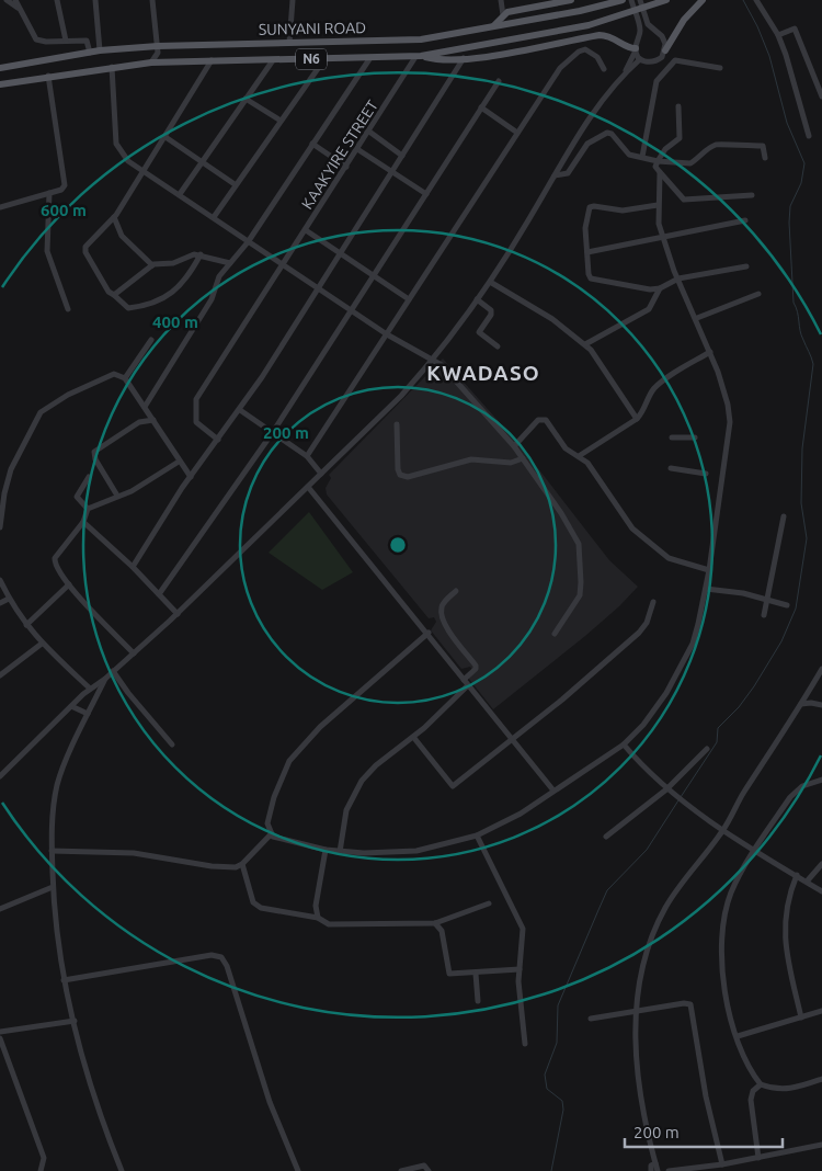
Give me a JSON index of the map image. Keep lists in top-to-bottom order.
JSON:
{
  "streets": {
    "main road": ["SUNYANI ROAD", "N6"],
    "street": ["KAAKYIRE STREET"]
  },
  "crossings": [
    ["N6", "KAAKYIRE STREET"]
  ],
  "districts": ["KWADASO"],
  "scale_bar": "200 m",
  "rings": ["600 m", "400 m", "200 m"]
}
